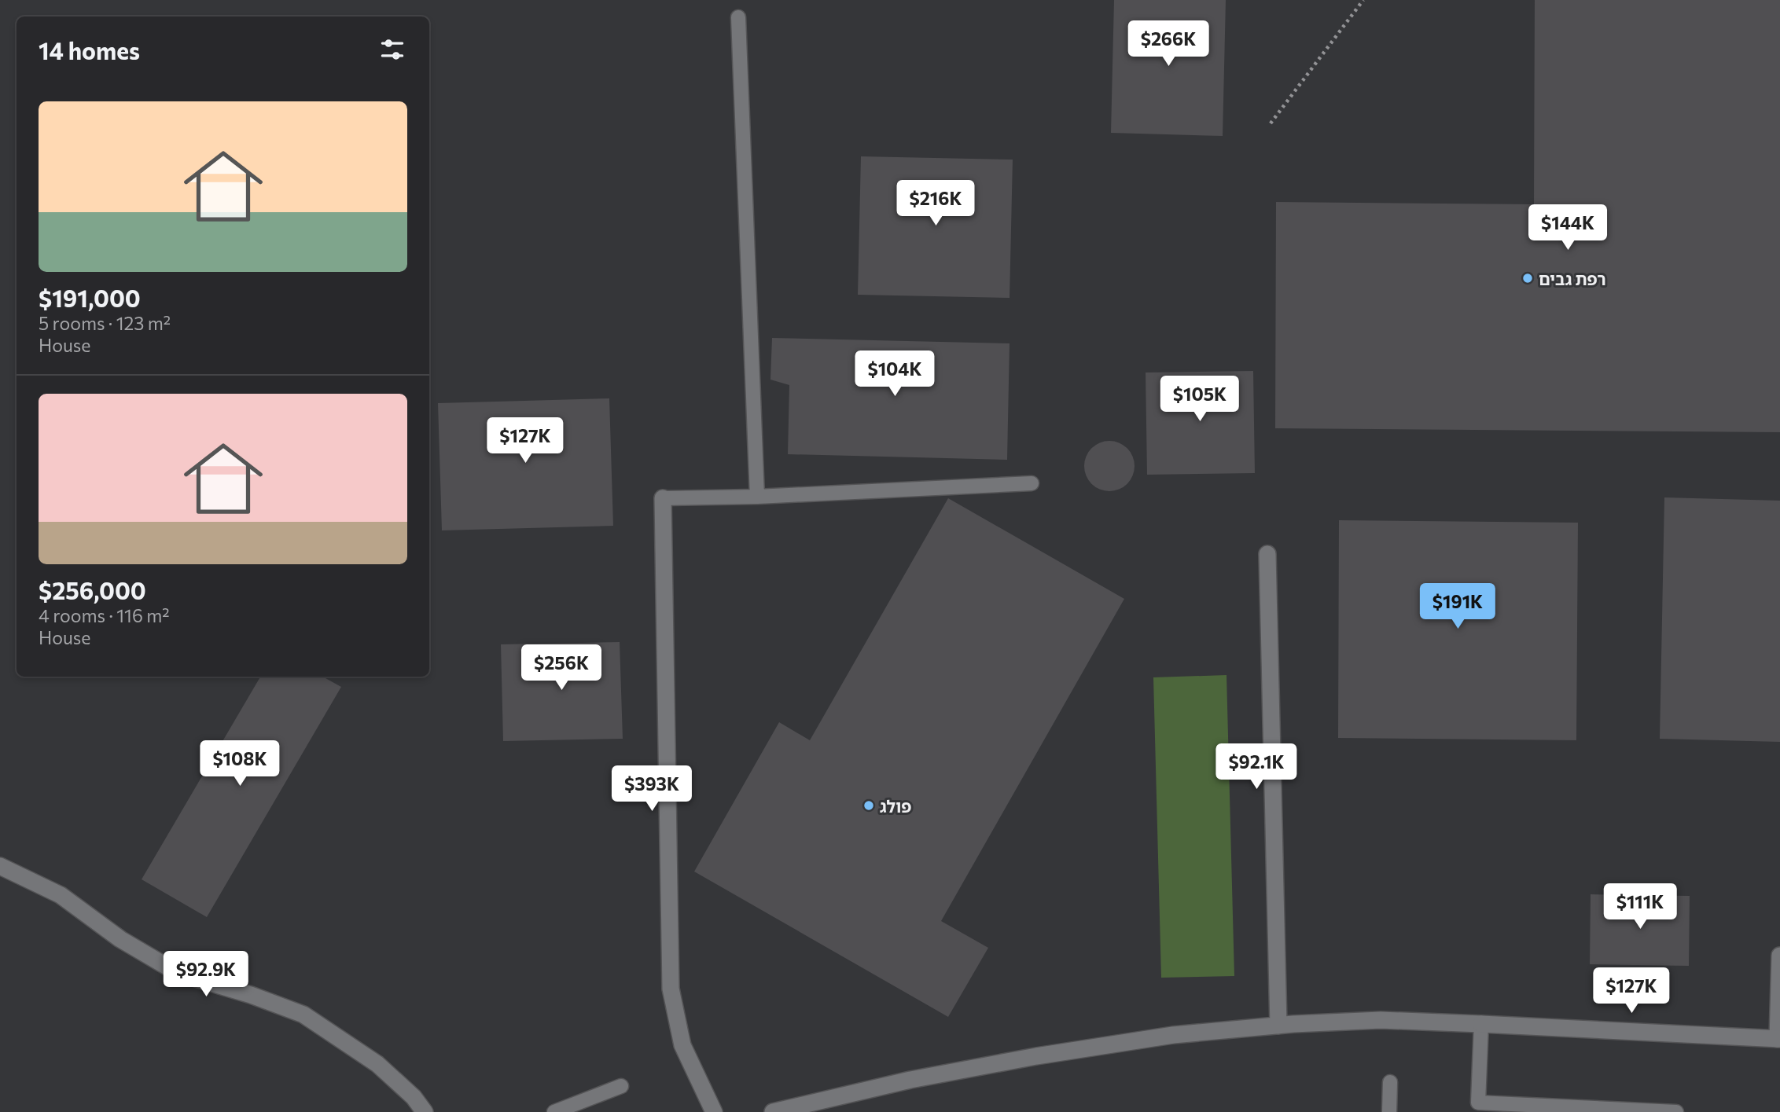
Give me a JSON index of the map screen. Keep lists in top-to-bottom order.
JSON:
{
  "places": ["רפת גבים", "פולג"],
  "page": {
    "heading": "14 homes",
    "price": [
      "$266K",
      "$216K",
      "$144K",
      "$104K",
      "$105K",
      "$127K",
      "$191K",
      "$256K",
      "$108K",
      "$92.1K",
      "$393K",
      "$111K",
      "$92.9K",
      "$127K"
    ],
    "list": [
      {
        "name": "$191,000",
        "note": "5 rooms · 123 m² · House"
      },
      {
        "name": "$256,000",
        "note": "4 rooms · 116 m² · House"
      }
    ]
  }
}
